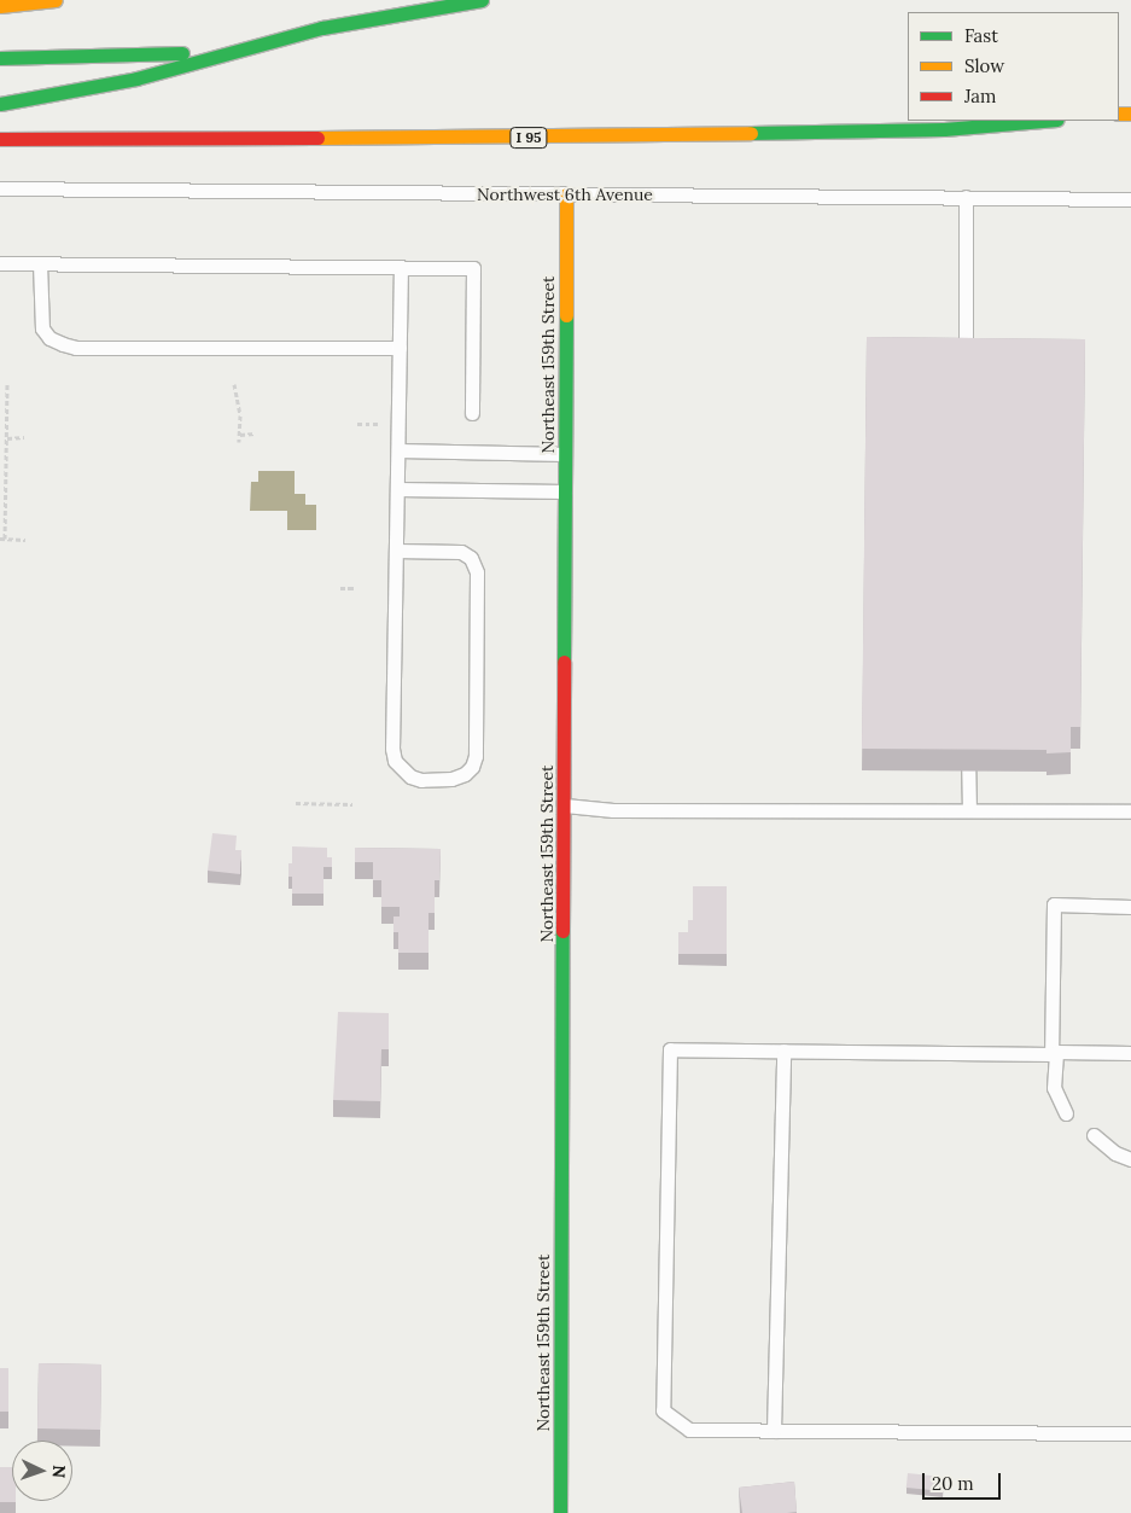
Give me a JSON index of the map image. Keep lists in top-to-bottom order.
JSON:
{
  "streets": {
    "main road": ["I 95", "Northeast 159th Street"],
    "lane": ["Northwest 6th Avenue"]
  },
  "crossings": [
    ["Northwest 6th Avenue", "Northeast 159th Street"]
  ],
  "legend": ["Fast", "Slow", "Jam"],
  "scale_bar": "20 m",
  "north": "right"
}
